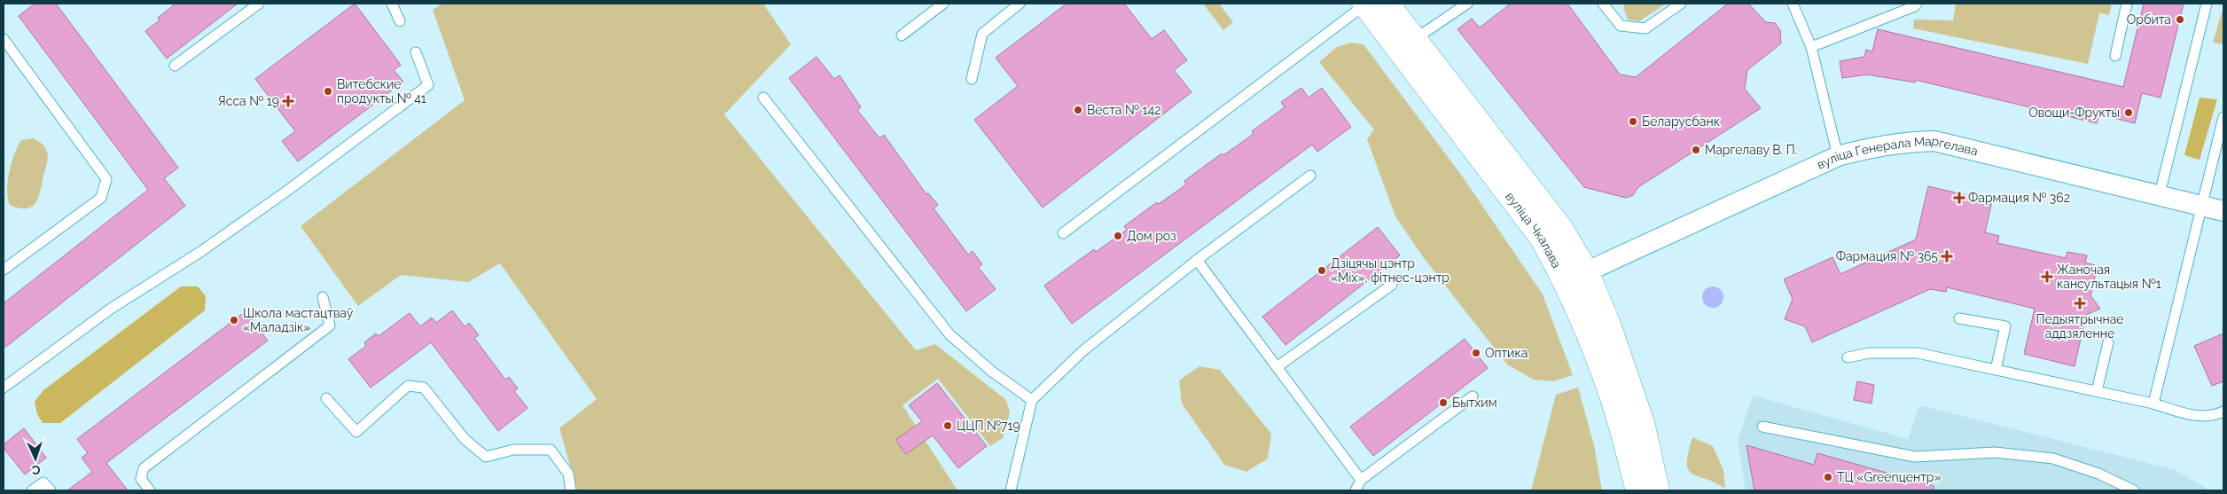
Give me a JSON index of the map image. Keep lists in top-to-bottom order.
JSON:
{
  "streets": {
    "main road": ["вуліца Чкалава"],
    "street": ["вуліца Генерала Маргелава"]
  },
  "crossings": [
    ["вуліца Генерала Маргелава", "вуліца Чкалава"]
  ],
  "places": {
    "other": [
      "Орбита",
      "Витебские продукты № 41",
      "Веста № 142",
      "Овощи-Фрукты",
      "Беларусбанк",
      "Маргелаву В. П.",
      "Дом роз",
      "Дзіцячы цэнтр «Mix», фітнес-цэнтр",
      "Школа мастацтваў «Маладзік»",
      "Оптика",
      "Бытхим",
      "ЦЦП №719",
      "ТЦ «Greenцентр»"
    ],
    "health": [
      "Ясса № 19",
      "Фармация № 362",
      "Фармация № 365",
      "Жаночая кансультацыя №1",
      "Педыятрычнае аддзяленне"
    ]
  },
  "north": "bottom"
}
